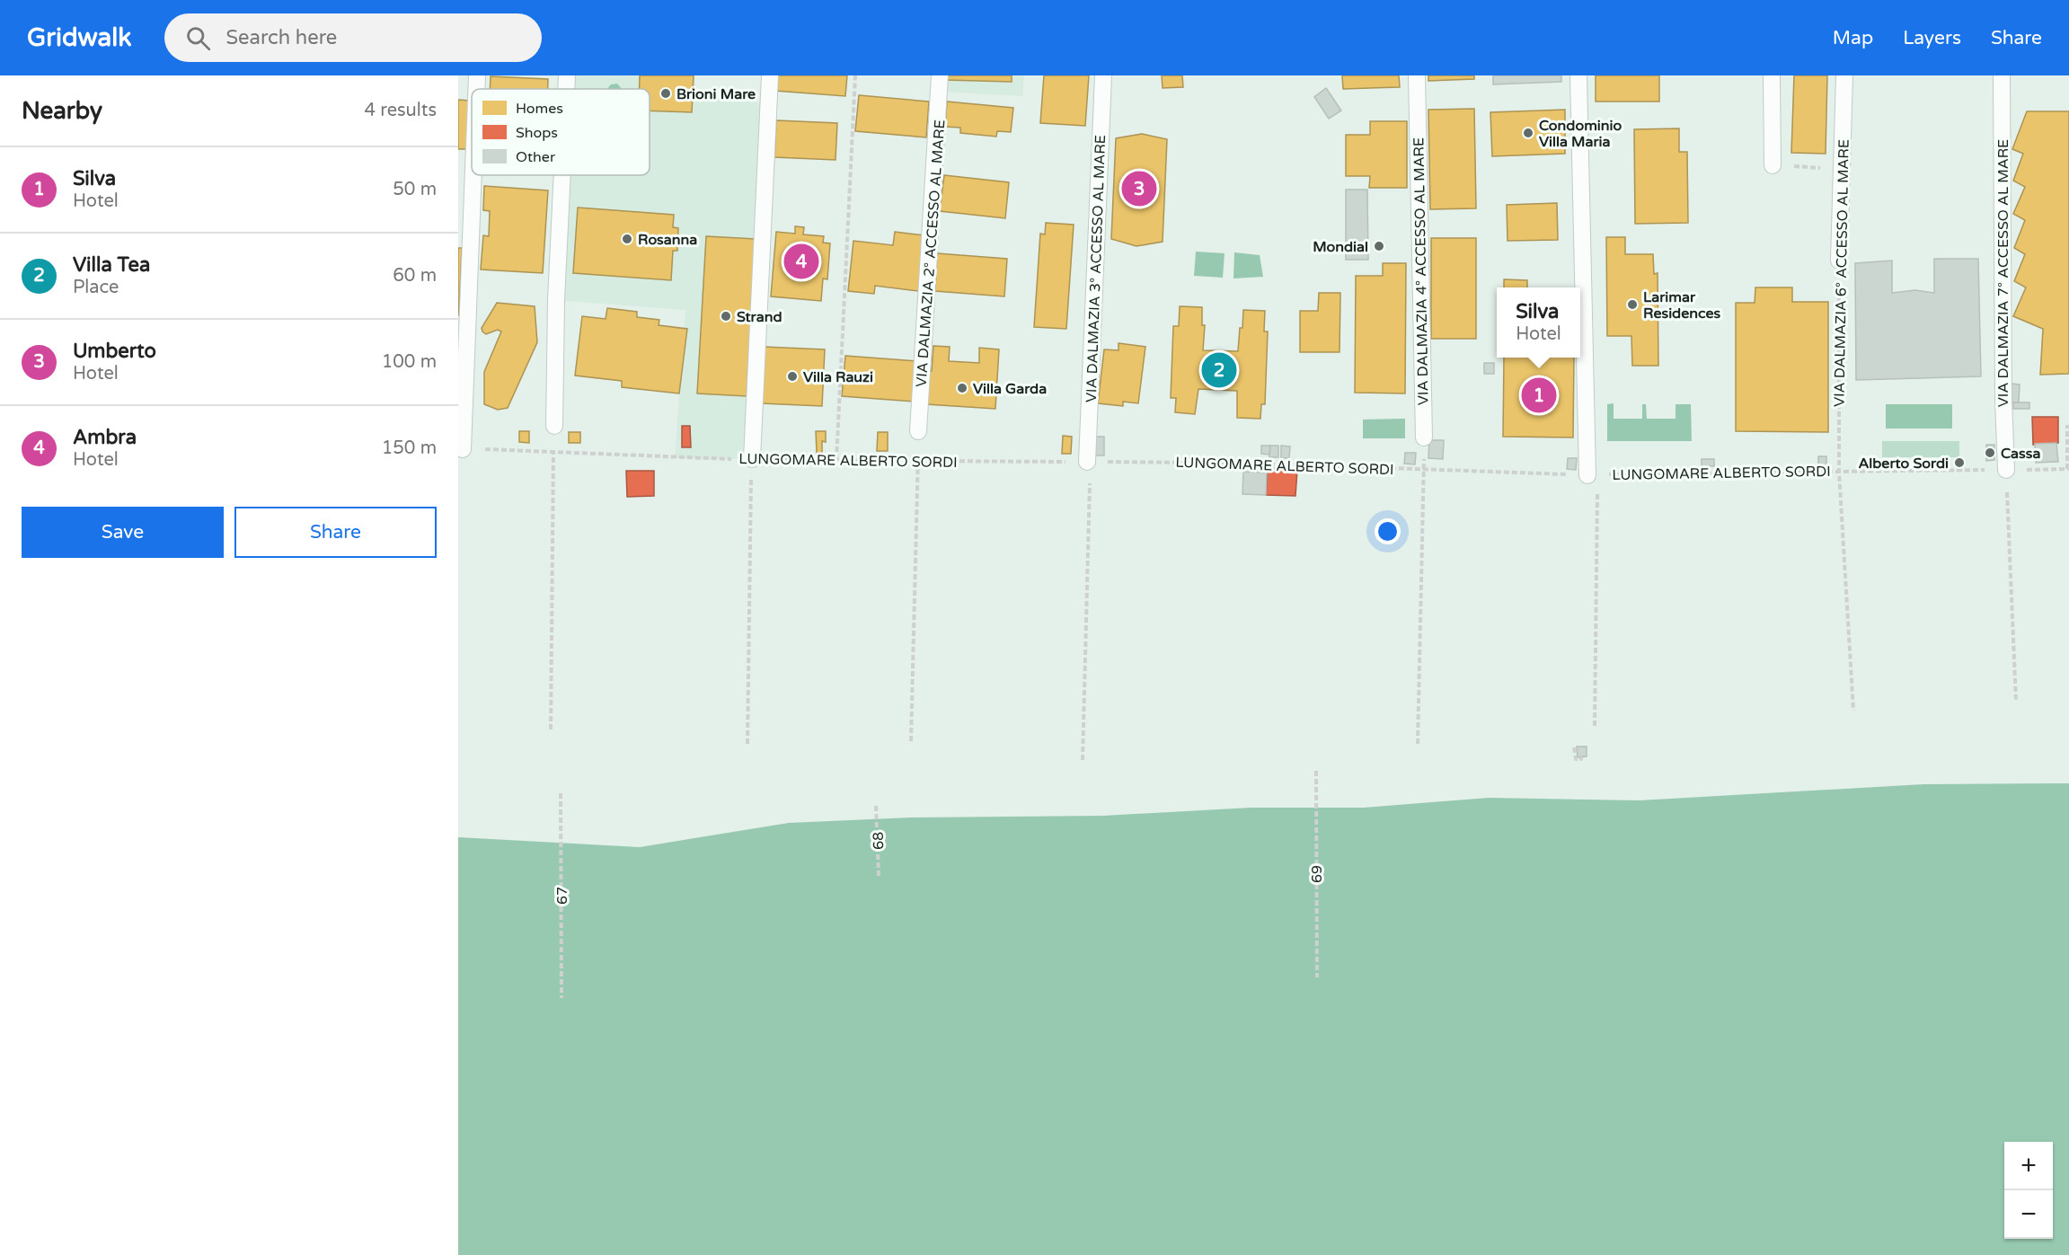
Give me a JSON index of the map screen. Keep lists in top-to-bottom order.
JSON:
{
  "streets": {
    "lane": [
      "VIA DALMAZIA 2° ACCESSO AL MARE",
      "VIA DALMAZIA 3° ACCESSO AL MARE",
      "VIA DALMAZIA 4° ACCESSO AL MARE",
      "VIA DALMAZIA 6° ACCESSO AL MARE",
      "VIA DALMAZIA 7° ACCESSO AL MARE"
    ],
    "path": [
      "LUNGOMARE ALBERTO SORDI",
      "68",
      "69",
      "67"
    ]
  },
  "crossings": [
    ["VIA DALMAZIA 3° ACCESSO AL MARE", "LUNGOMARE ALBERTO SORDI"],
    ["VIA DALMAZIA 6° ACCESSO AL MARE", "LUNGOMARE ALBERTO SORDI"],
    ["VIA DALMAZIA 7° ACCESSO AL MARE", "LUNGOMARE ALBERTO SORDI"]
  ],
  "places": [
    "Brioni Mare",
    "Condominio Villa Maria",
    "Rosanna",
    "Mondial",
    "Larimar Residences",
    "Strand",
    "Villa Rauzi",
    "Villa Garda",
    "Cassa",
    "Alberto Sordi"
  ],
  "legend": ["Homes", "Shops", "Other"],
  "page": {
    "header": "Gridwalk",
    "search": "Search here",
    "nav": ["Map", "Layers", "Share"],
    "heading": ["Nearby", "4 results"],
    "list": [
      {
        "mark": "1",
        "name": "Silva",
        "note": "Hotel",
        "value": "50 m"
      },
      {
        "mark": "2",
        "name": "Villa Tea",
        "note": "Place",
        "value": "60 m"
      },
      {
        "mark": "3",
        "name": "Umberto",
        "note": "Hotel",
        "value": "100 m"
      },
      {
        "mark": "4",
        "name": "Ambra",
        "note": "Hotel",
        "value": "150 m"
      }
    ],
    "pins": [
      "3",
      "4",
      "2",
      "1"
    ],
    "popup": ["Silva", "Hotel"],
    "buttons": ["Save", "Share"],
    "map_buttons": ["+", "−"]
  }
}
